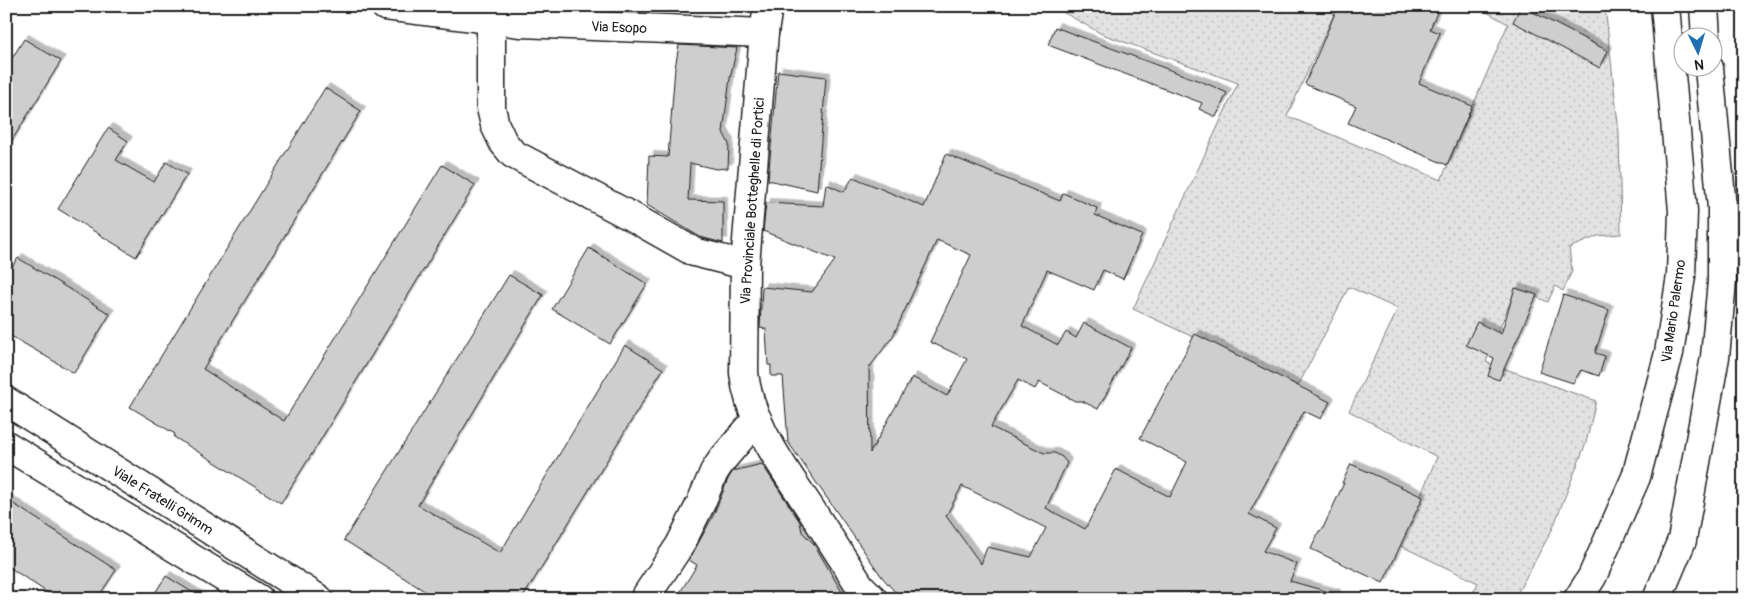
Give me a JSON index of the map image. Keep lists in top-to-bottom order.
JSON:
{
  "streets": {
    "street": [
      "Via Esopo",
      "Via Provinciale Botteghelle di Portici",
      "Via Mario Palermo",
      "Viale Fratelli Grimm"
    ]
  },
  "crossings": [
    ["Via Esopo", "Via Provinciale Botteghelle di Portici"]
  ],
  "north": "bottom"
}
